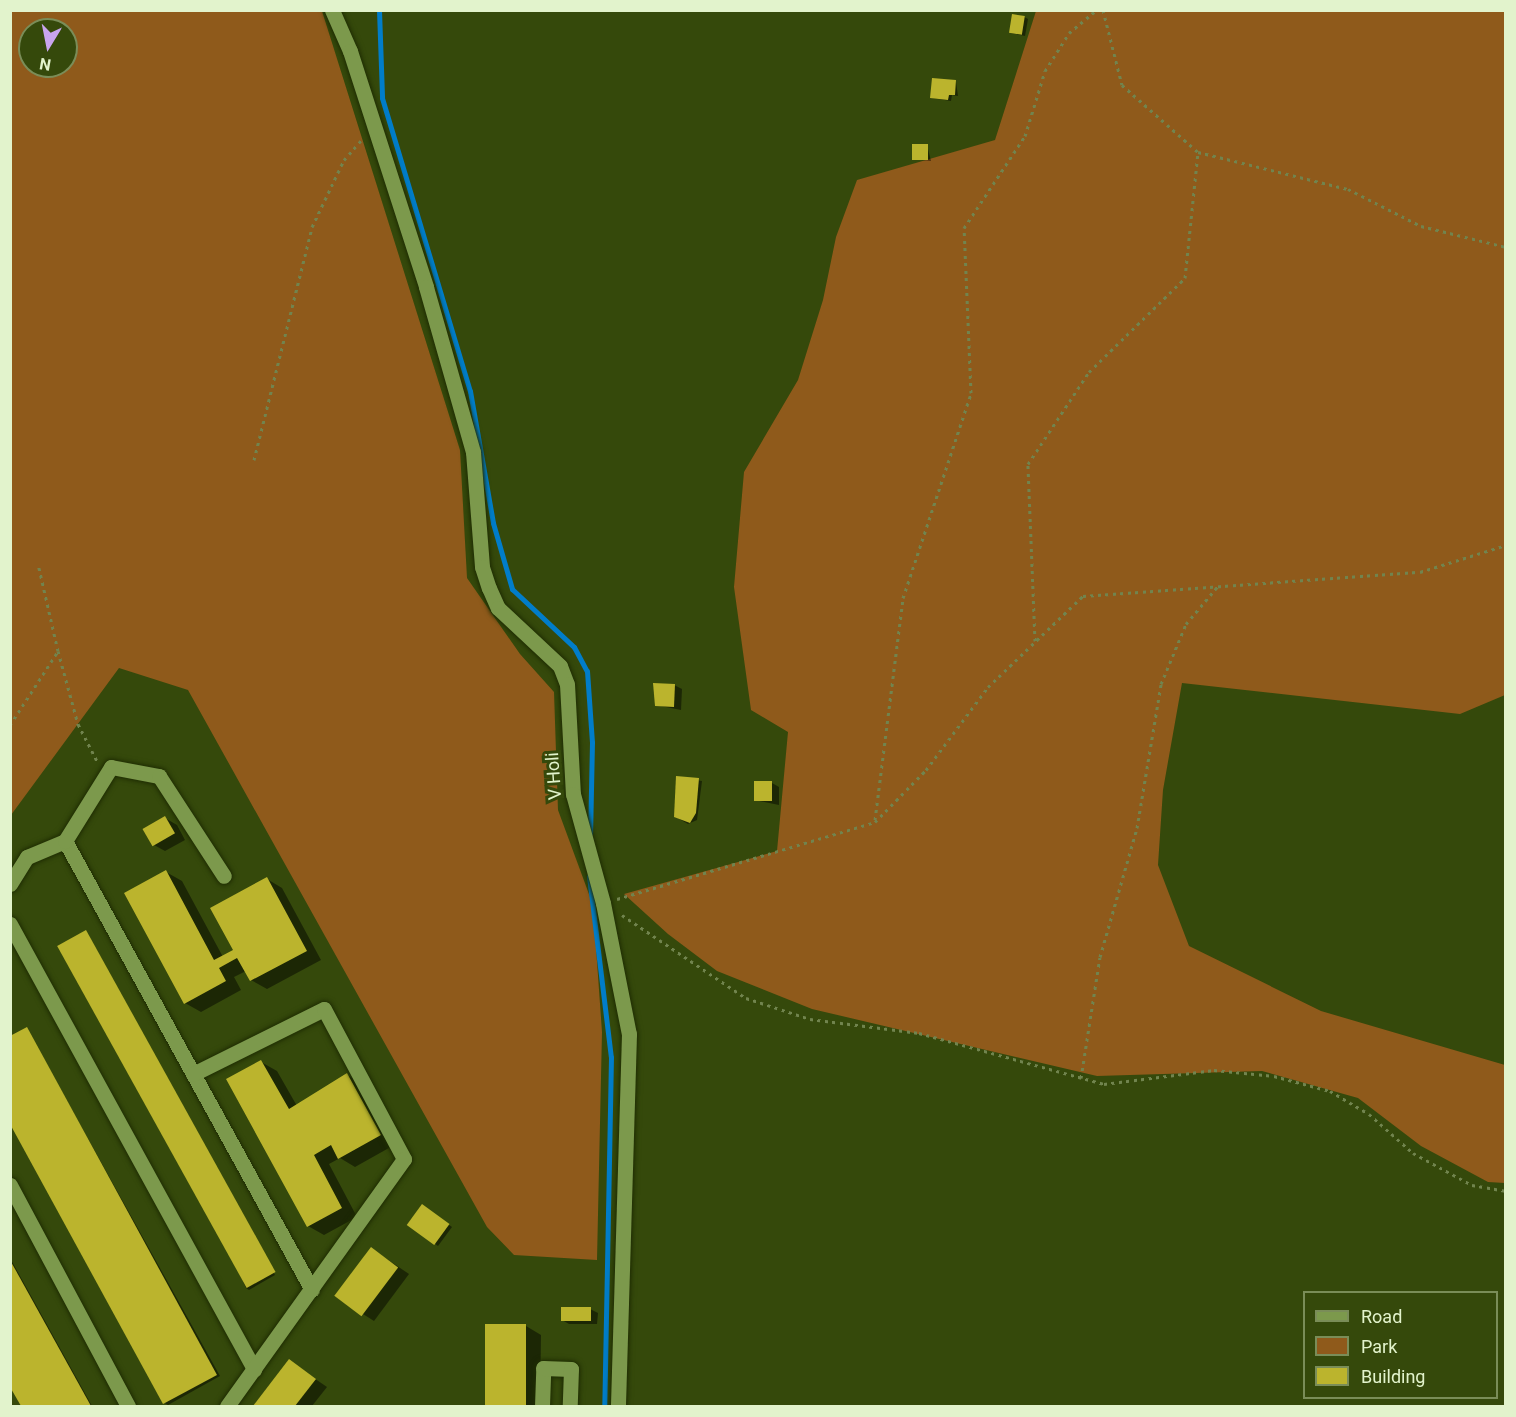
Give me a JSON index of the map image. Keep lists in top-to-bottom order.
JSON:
{
  "streets": {
    "street": ["V Holi"]
  },
  "legend": ["Road", "Park", "Building"],
  "north": "bottom"
}
